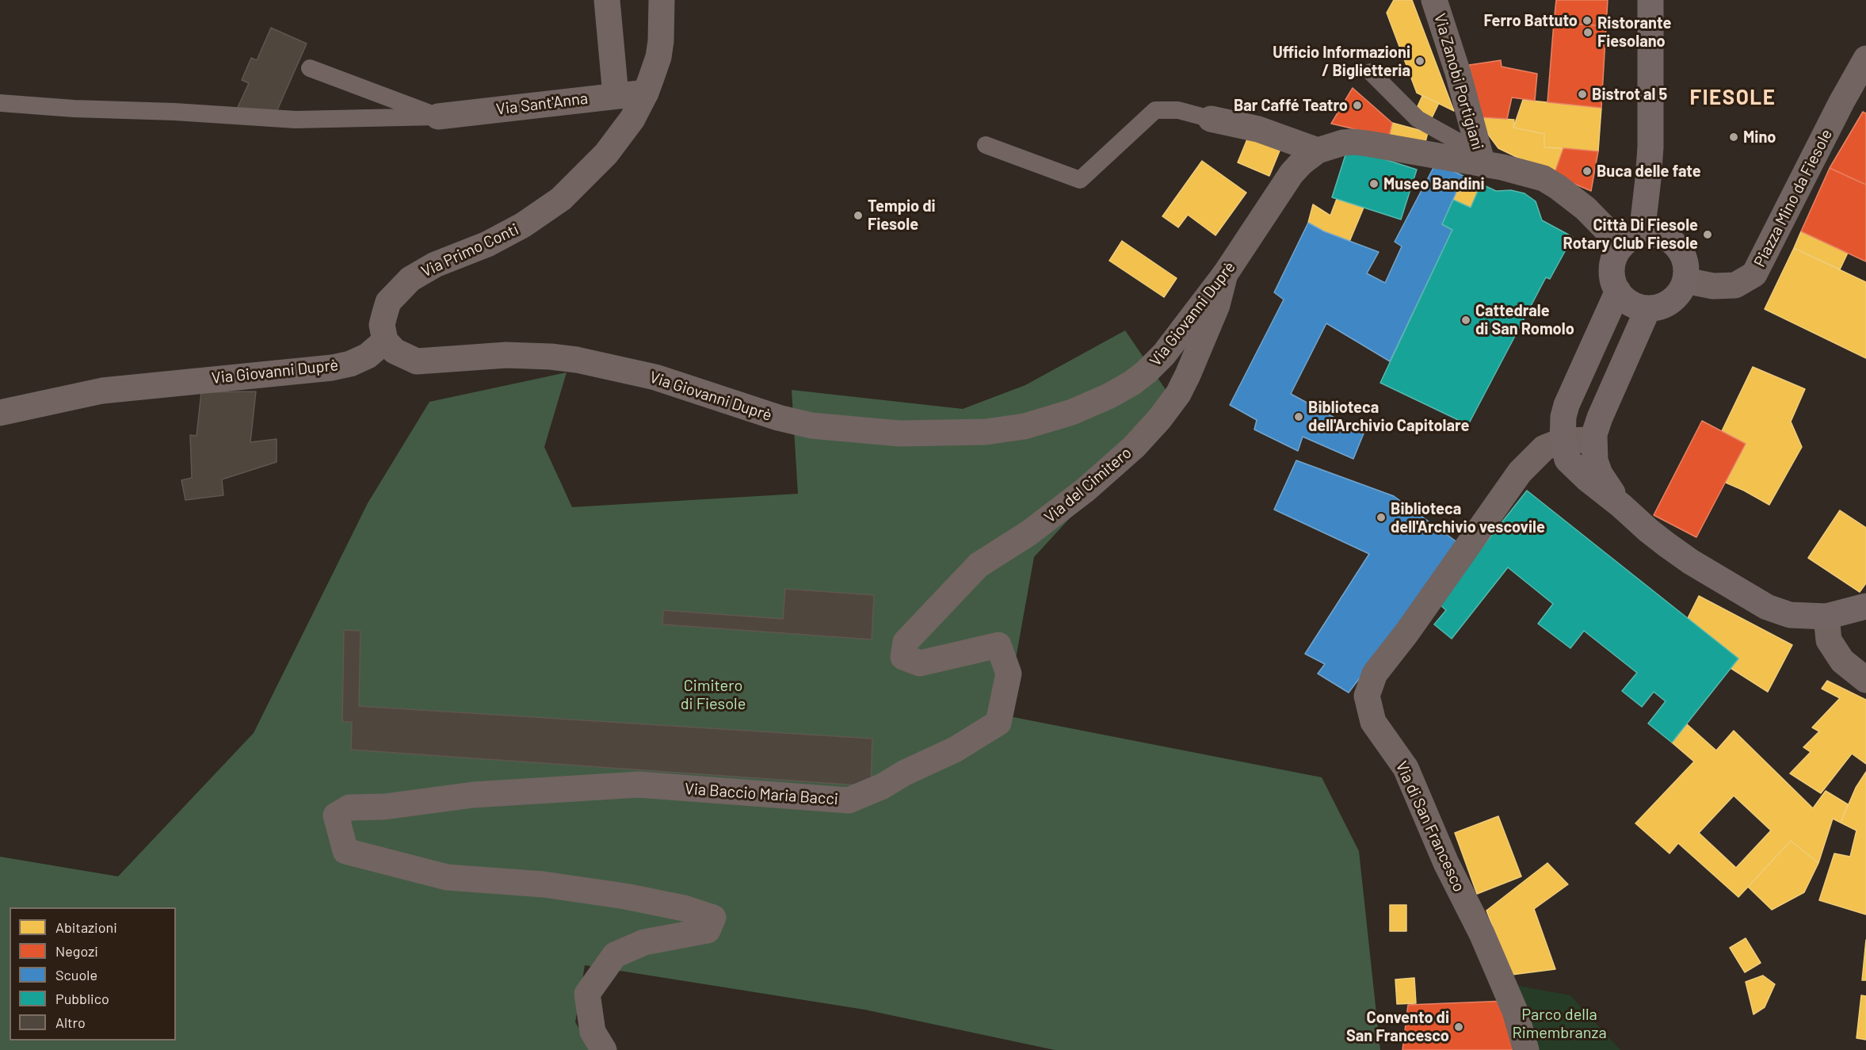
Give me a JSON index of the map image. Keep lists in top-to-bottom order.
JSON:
{
  "streets": {
    "street": [
      "Via Zanobi Portigiani",
      "Via Sant'Anna",
      "Piazza Mino da Fiesole",
      "Via Primo Conti",
      "Via Giovanni Duprè",
      "Via del Cimitero",
      "Via Baccio Maria Bacci",
      "Via di San Francesco"
    ]
  },
  "crossings": [
    ["Via Zanobi Portigiani", "Via Giovanni Duprè"],
    ["Via Sant'Anna", "Via Primo Conti"],
    ["Piazza Mino da Fiesole", "Via Giovanni Duprè"],
    ["Via Primo Conti", "Via Giovanni Duprè"],
    ["Via Giovanni Duprè", "Via del Cimitero"],
    ["Via del Cimitero", "Via Baccio Maria Bacci"]
  ],
  "districts": ["FIESOLE"],
  "parks": ["Cimitero di Fiesole", "Parco della Rimembranza"],
  "places": [
    "Ferro Battuto",
    "Ristorante Fiesolano",
    "Ufficio Informazioni / Biglietteria",
    "Bistrot al 5",
    "Bar Caffé Teatro",
    "Mino",
    "Buca delle fate",
    "Museo Bandini",
    "Tempio di Fiesole",
    "Città Di Fiesole Rotary Club Fiesole",
    "Cattedrale di San Romolo",
    "Biblioteca dell'Archivio Capitolare",
    "Biblioteca dell'Archivio vescovile",
    "Convento di San Francesco"
  ],
  "legend": [
    "Abitazioni",
    "Negozi",
    "Scuole",
    "Pubblico",
    "Altro"
  ]
}
